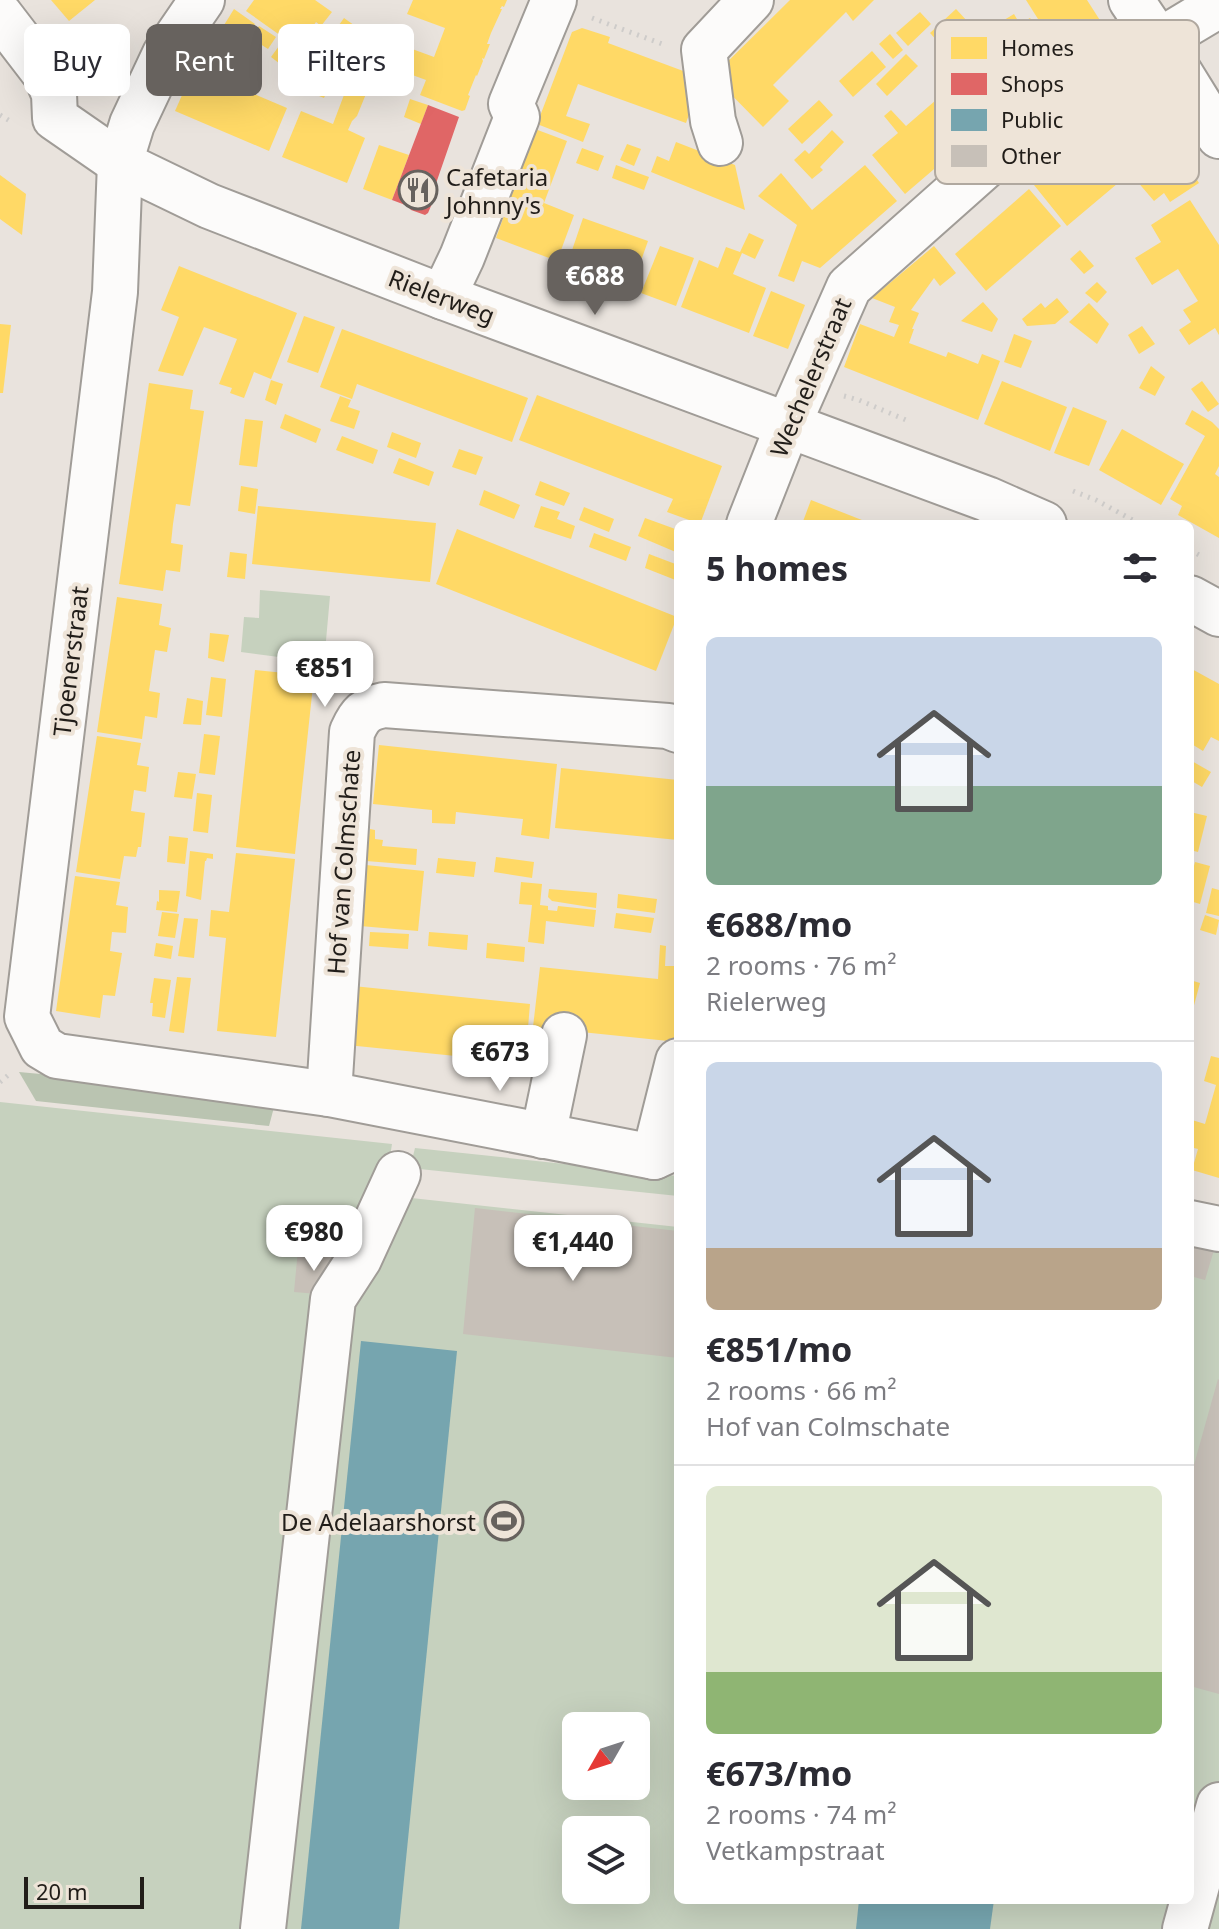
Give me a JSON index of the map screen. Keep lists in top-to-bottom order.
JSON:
{
  "streets": {
    "street": [
      "Rielerweg",
      "Wechelerstraat",
      "Tjoenerstraat",
      "Hof van Colmschate"
    ]
  },
  "crossings": [
    ["Rielerweg", "Wechelerstraat"],
    ["Rielerweg", "Tjoenerstraat"],
    ["Tjoenerstraat", "Hof van Colmschate"]
  ],
  "places": {
    "restaurant": ["Cafetaria Johnny's"],
    "sports": ["De Adelaarshorst"]
  },
  "legend": [
    "Homes",
    "Shops",
    "Public",
    "Other"
  ],
  "scale_bar": "20 m",
  "north": "bottom left",
  "page": {
    "chip": ["Buy", "Rent", "Filters"],
    "price": [
      "€688",
      "€851",
      "€673",
      "€980",
      "€1,440"
    ],
    "heading": "5 homes",
    "list": [
      {
        "name": "€688/mo",
        "note": "2 rooms · 76 m² · Rielerweg"
      },
      {
        "name": "€851/mo",
        "note": "2 rooms · 66 m² · Hof van Colmschate"
      },
      {
        "name": "€673/mo",
        "note": "2 rooms · 74 m² · Vetkampstraat"
      }
    ],
    "scale": "20 m"
  }
}
